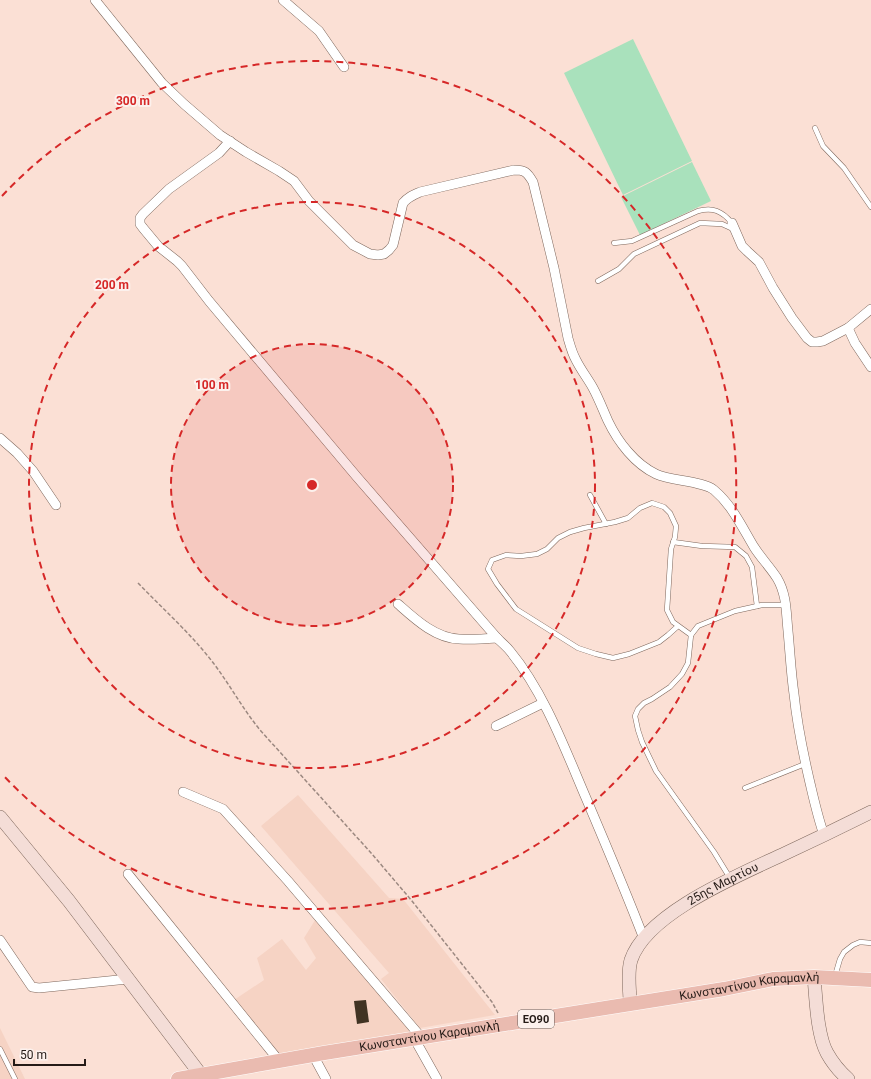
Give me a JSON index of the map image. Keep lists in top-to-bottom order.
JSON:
{
  "streets": {
    "main road": ["Κωνσταντίνου Καραμανλή", "ΕΟ90"],
    "street": ["25ης Μαρτίου"]
  },
  "crossings": [
    ["25ης Μαρτίου", "Κωνσταντίνου Καραμανλή"]
  ],
  "scale_bar": "50 m",
  "rings": ["300 m", "200 m", "100 m"]
}
